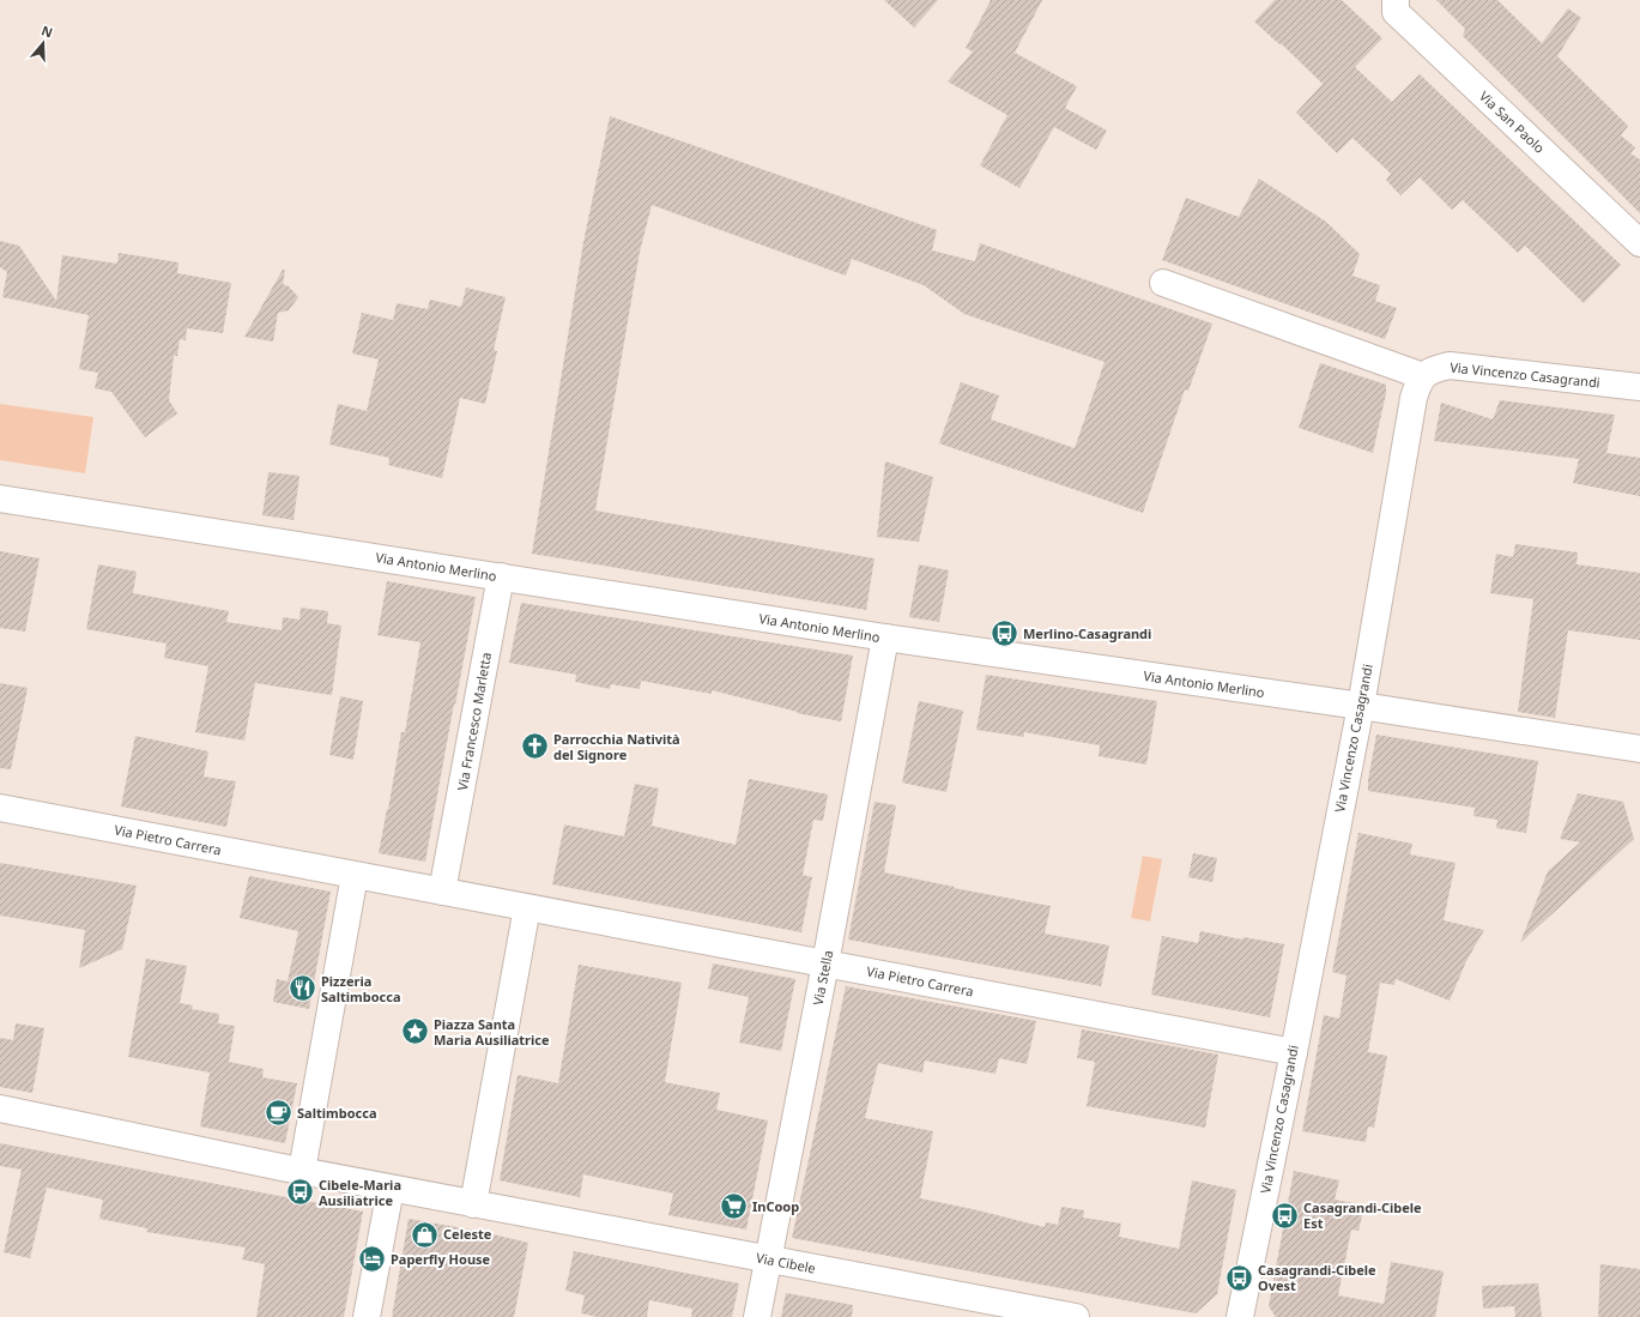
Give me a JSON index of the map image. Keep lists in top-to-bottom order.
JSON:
{
  "streets": {
    "street": [
      "Via San Paolo",
      "Via Vincenzo Casagrandi",
      "Via Antonio Merlino",
      "Via Francesco Marletta",
      "Via Pietro Carrera",
      "Via Stella",
      "Via Cibele"
    ]
  },
  "crossings": [
    ["Via Vincenzo Casagrandi", "Via Antonio Merlino"],
    ["Via Vincenzo Casagrandi", "Via Pietro Carrera"],
    ["Via Antonio Merlino", "Via Francesco Marletta"],
    ["Via Antonio Merlino", "Via Stella"],
    ["Via Francesco Marletta", "Via Pietro Carrera"],
    ["Via Pietro Carrera", "Via Stella"],
    ["Via Stella", "Via Cibele"]
  ],
  "places": {
    "bus stop": [
      "Merlino-Casagrandi",
      "Cibele-Maria Ausiliatrice",
      "Casagrandi-Cibele Est",
      "Casagrandi-Cibele Ovest"
    ],
    "church": ["Parrocchia Natività del Signore"],
    "restaurant": ["Pizzeria Saltimbocca"],
    "place": ["Piazza Santa Maria Ausiliatrice"],
    "cafe": ["Saltimbocca"],
    "supermarket": ["InCoop"],
    "shop": ["Celeste"],
    "hotel": ["Paperfly House"]
  },
  "north": "top"
}
